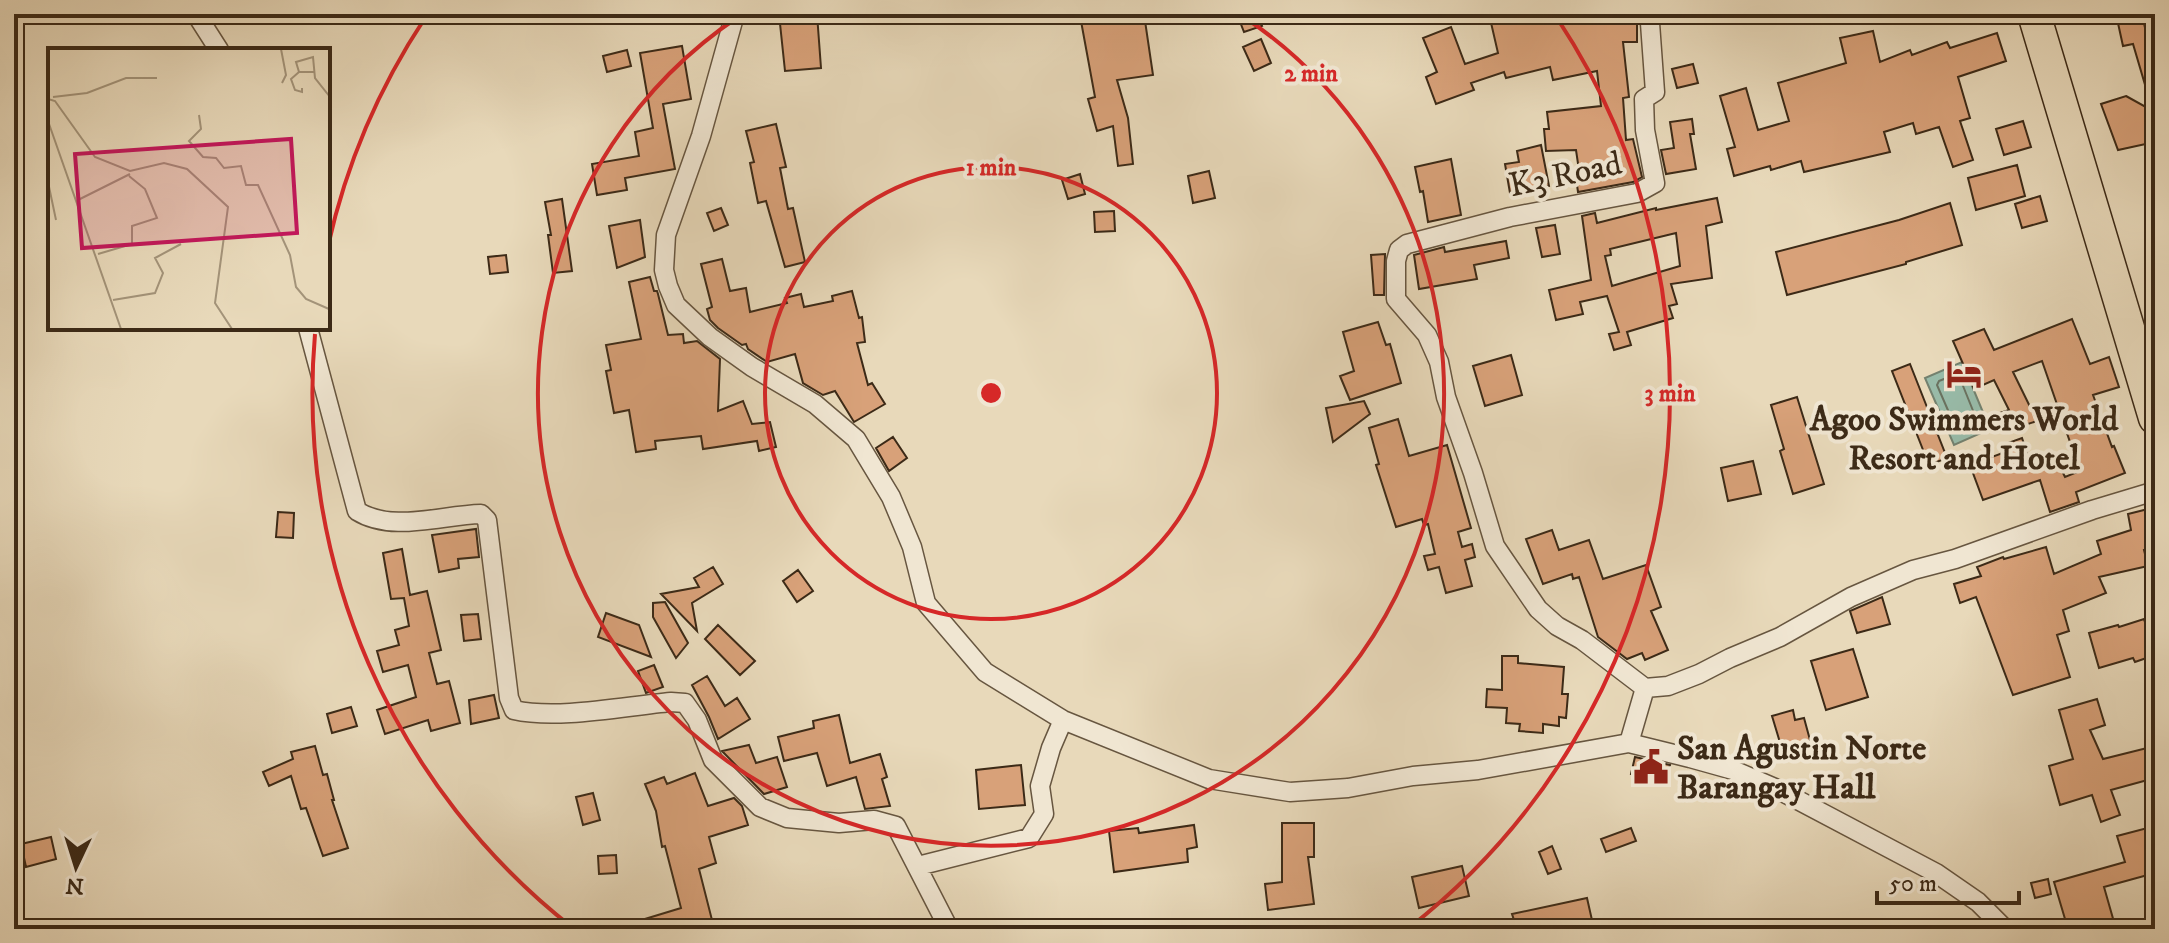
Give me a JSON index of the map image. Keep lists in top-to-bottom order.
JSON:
{
  "streets": {
    "street": ["K3 Road"]
  },
  "places": {
    "hotel": ["Agoo Swimmers World Resort and Hotel"],
    "public building": ["San Agustin Norte Barangay Hall"]
  },
  "scale_bar": "50 m",
  "north": "bottom",
  "rings": ["2 min", "1 min", "3 min"]
}
